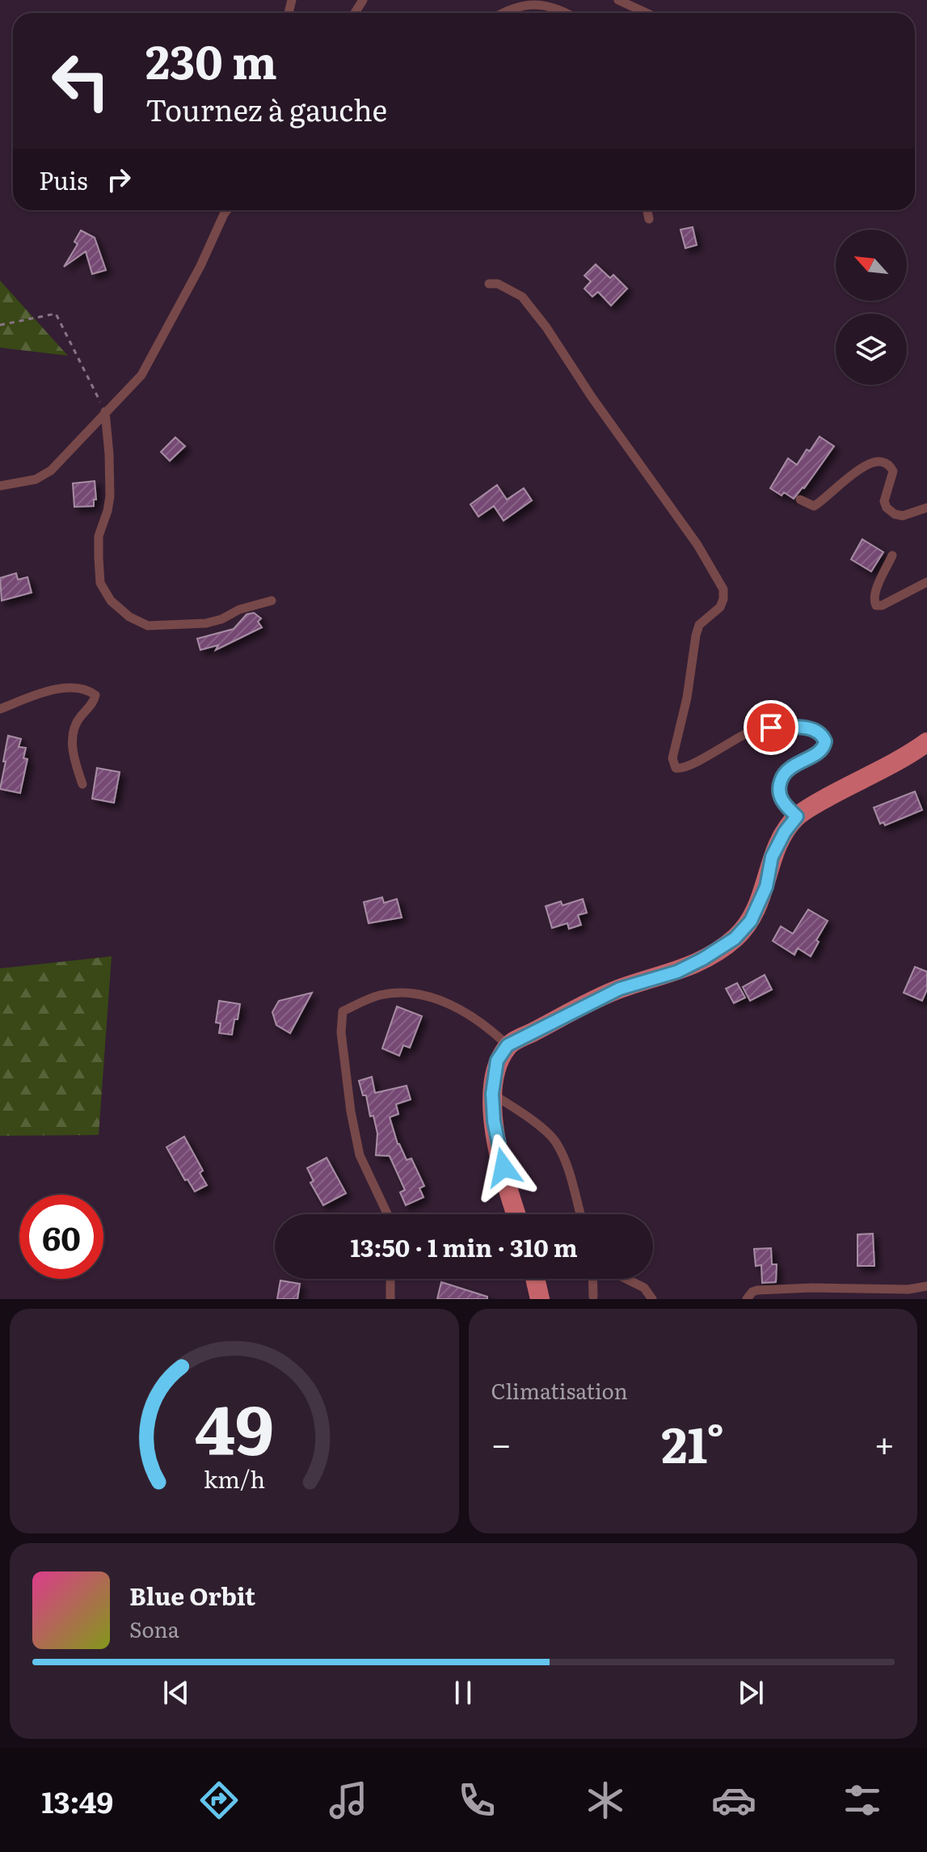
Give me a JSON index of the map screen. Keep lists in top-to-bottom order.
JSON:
{
  "north": "top left",
  "page": {
    "turn": ["230 m", "Tournez à gauche"],
    "then": "Puis",
    "limit": "60",
    "trip": "13:50 · 1 min · 310 m",
    "tile": "Climatisation",
    "heat": ["−", "21°", "+"],
    "song": ["Blue Orbit", "Sona"],
    "tabs": "13:49",
    "gauge": ["49", "km/h"]
  }
}
